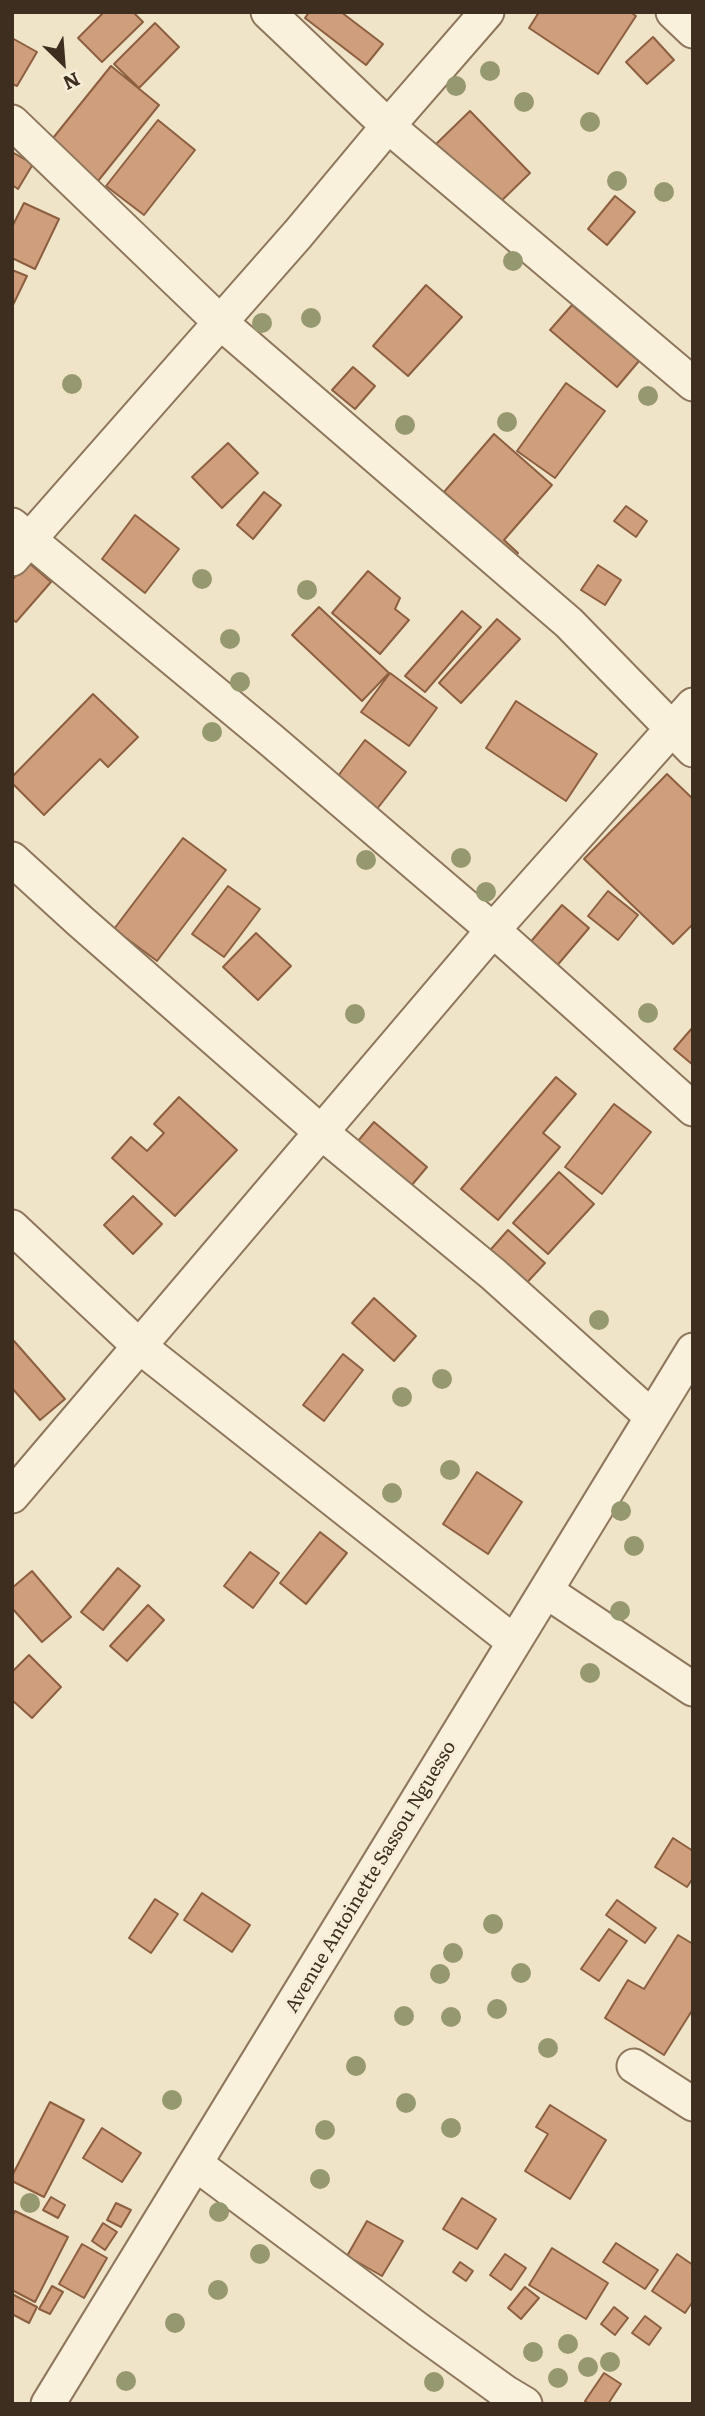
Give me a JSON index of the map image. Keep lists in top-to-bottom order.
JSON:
{
  "streets": {
    "street": ["Avenue Antoinette Sassou Nguesso"]
  },
  "north": "bottom right"
}
